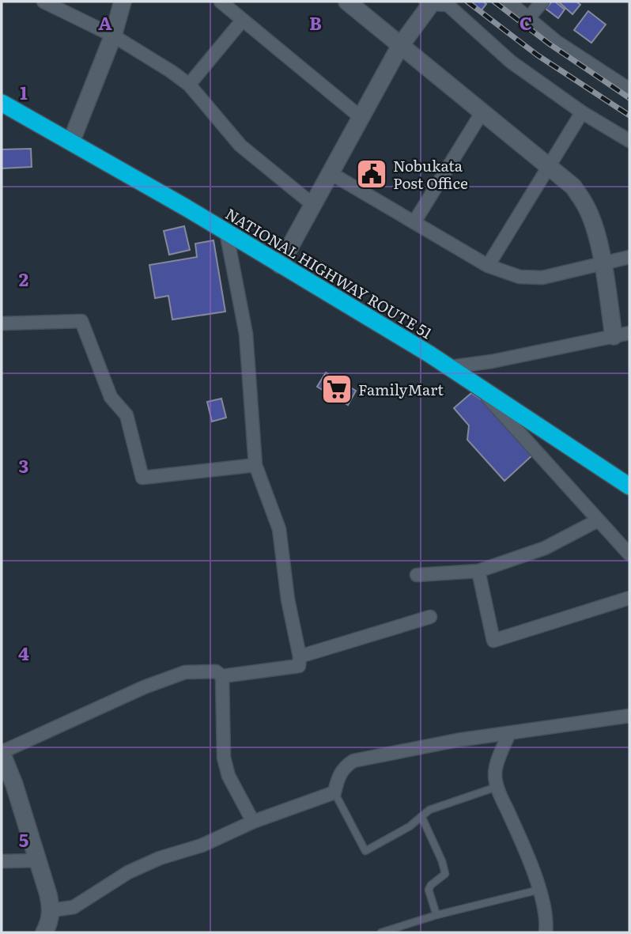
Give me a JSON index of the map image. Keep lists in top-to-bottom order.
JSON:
{
  "streets": {
    "highway": ["NATIONAL HIGHWAY ROUTE 51"]
  },
  "places": {
    "public building": ["Nobukata Post Office"],
    "supermarket": ["FamilyMart"]
  },
  "grid": {
    "columns": ["A", "B", "C"],
    "rows": [
      "1",
      "2",
      "3",
      "4",
      "5"
    ]
  }
}
